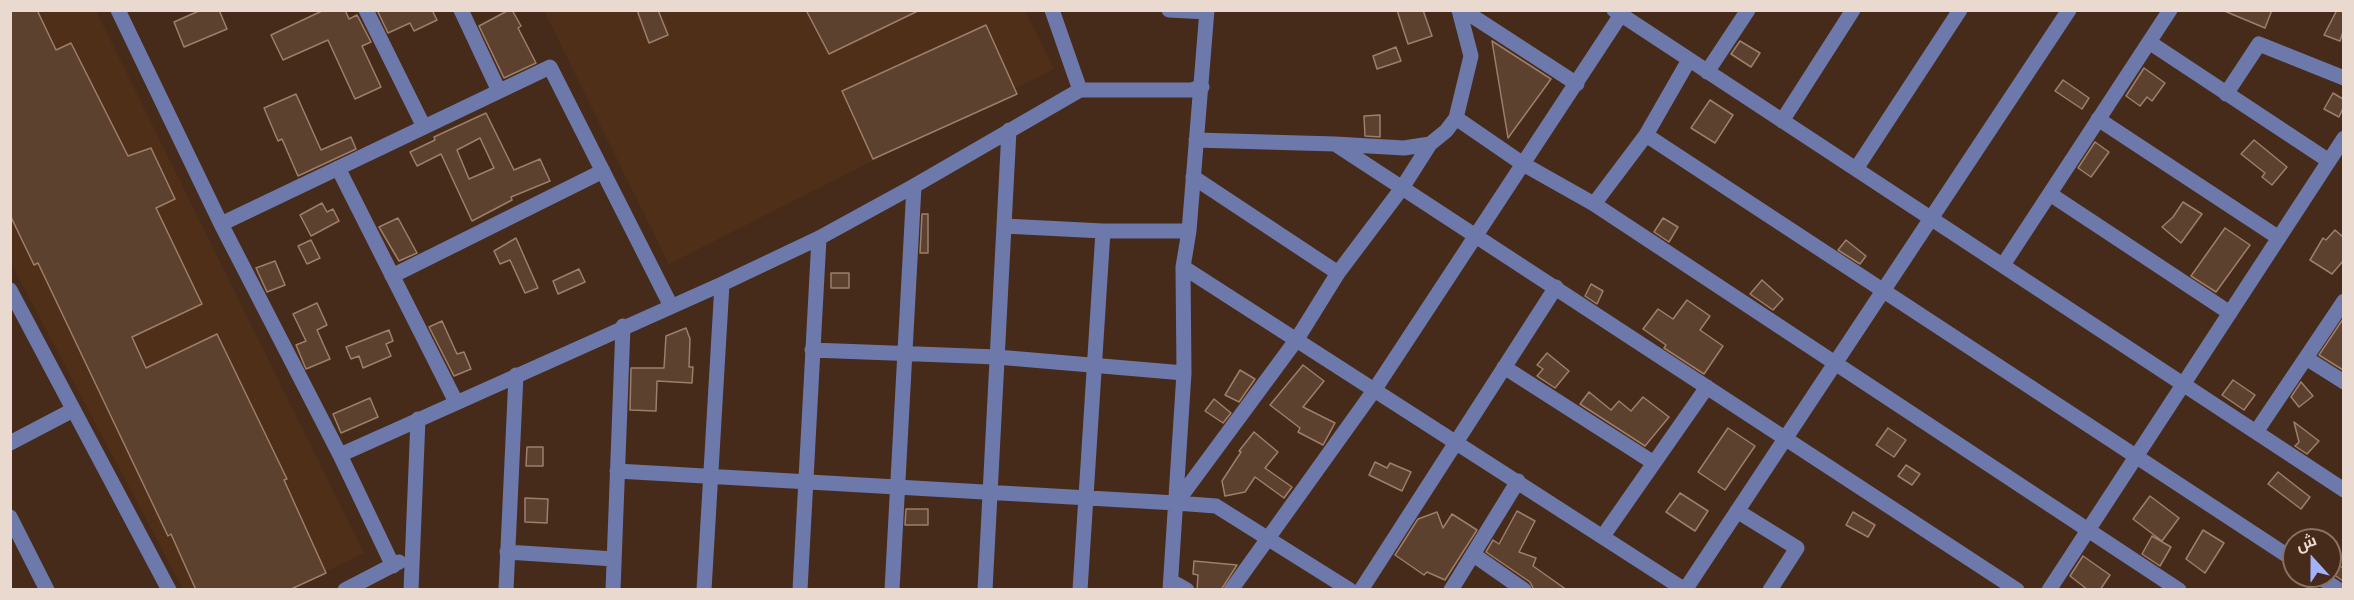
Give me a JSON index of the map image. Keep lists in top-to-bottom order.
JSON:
{
  "north": "top"
}
